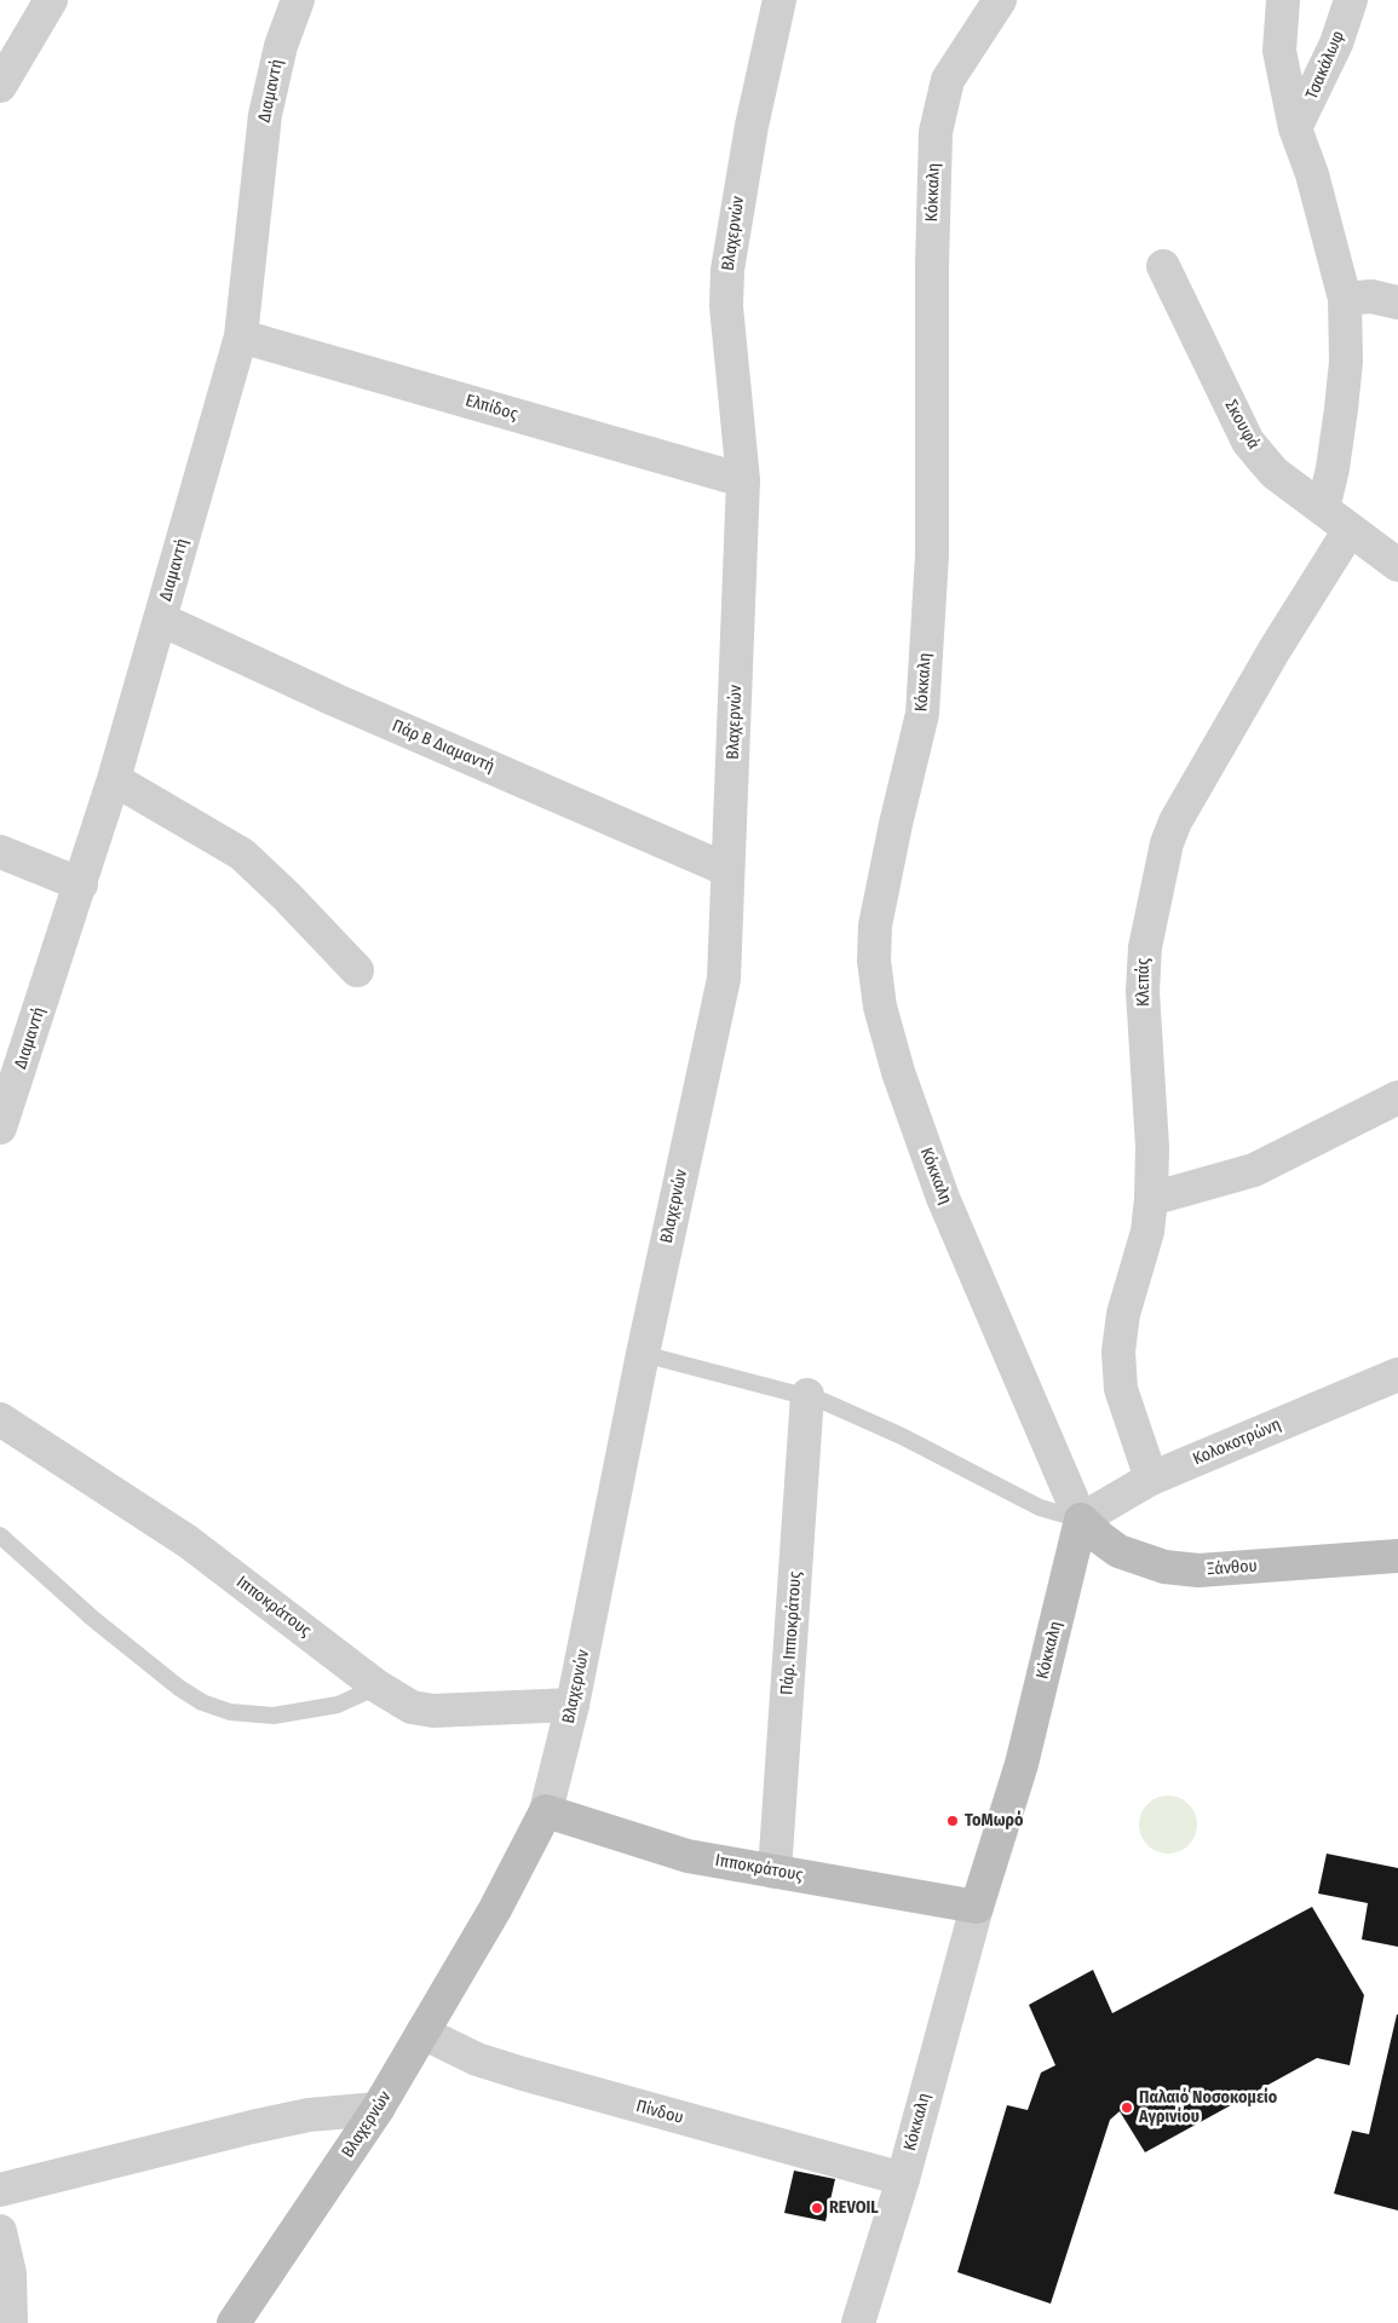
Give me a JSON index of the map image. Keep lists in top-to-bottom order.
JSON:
{
  "streets": {
    "main road": [
      "Κόκκαλη",
      "Βλαχερνών",
      "Ξάνθου",
      "Ιπποκράτους"
    ],
    "street": [
      "Τσακάλωφ",
      "Διαμαντή",
      "Ελπίδος",
      "Σκουφά",
      "Πάρ Β Διαμαντή",
      "Κλεπάς",
      "Κολοκοτρώνη",
      "Πάρ. Ιπποκράτους",
      "Πίνδου"
    ]
  },
  "crossings": [
    ["Διαμαντή", "Ελπίδος"],
    ["Διαμαντή", "Πάρ Β Διαμαντή"],
    ["Κόκκαλη", "Κολοκοτρώνη"],
    ["Κόκκαλη", "Ξάνθου"],
    ["Κόκκαλη", "Ιπποκράτους"],
    ["Κόκκαλη", "Πίνδου"],
    ["Βλαχερνών", "Ελπίδος"],
    ["Βλαχερνών", "Πάρ Β Διαμαντή"],
    ["Βλαχερνών", "Ιπποκράτους"],
    ["Βλαχερνών", "Πίνδου"],
    ["Σκουφά", "Κλεπάς"],
    ["Κλεπάς", "Κολοκοτρώνη"],
    ["Κολοκοτρώνη", "Ξάνθου"],
    ["Ιπποκράτους", "Πάρ. Ιπποκράτους"]
  ],
  "places": ["ΤοΜωρό", "Παλαιό Νοσοκομείο Αγρινίου", "REVOIL"]
}
